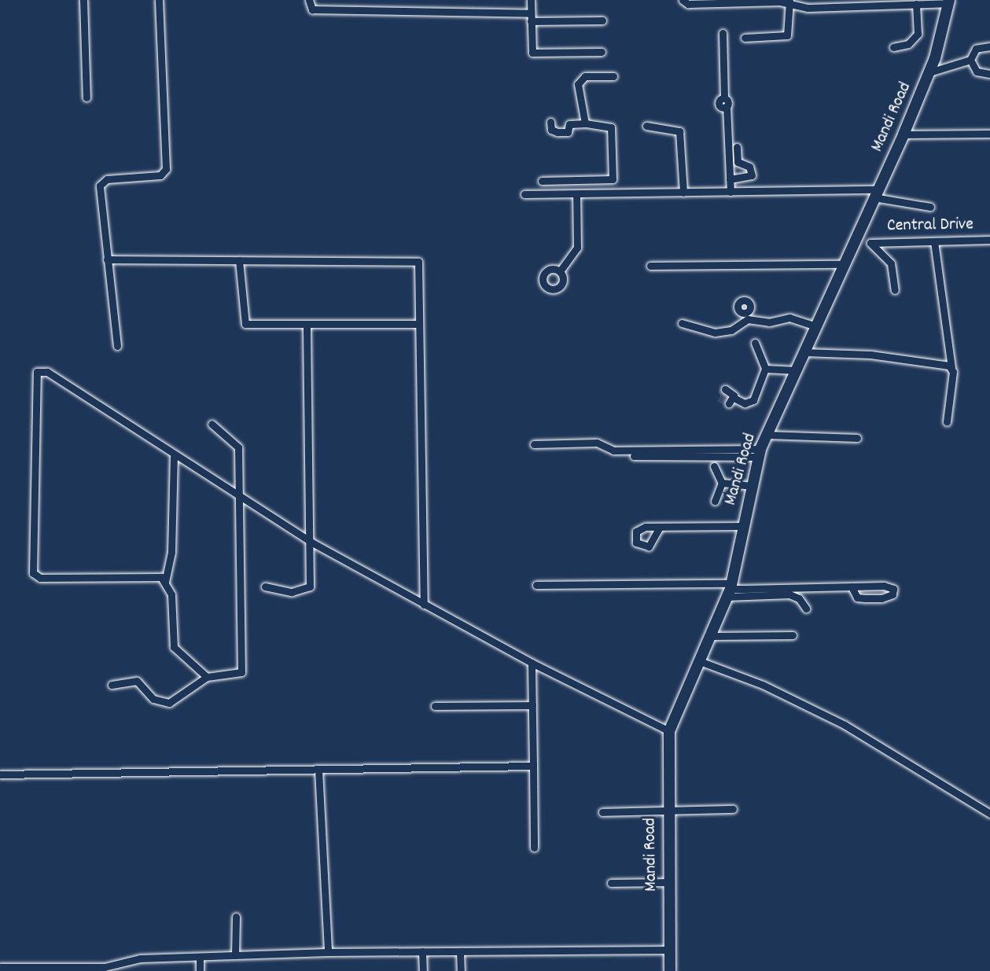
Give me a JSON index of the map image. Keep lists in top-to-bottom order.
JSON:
{
  "streets": {
    "street": ["Mandi Road", "Central Drive"]
  }
}
